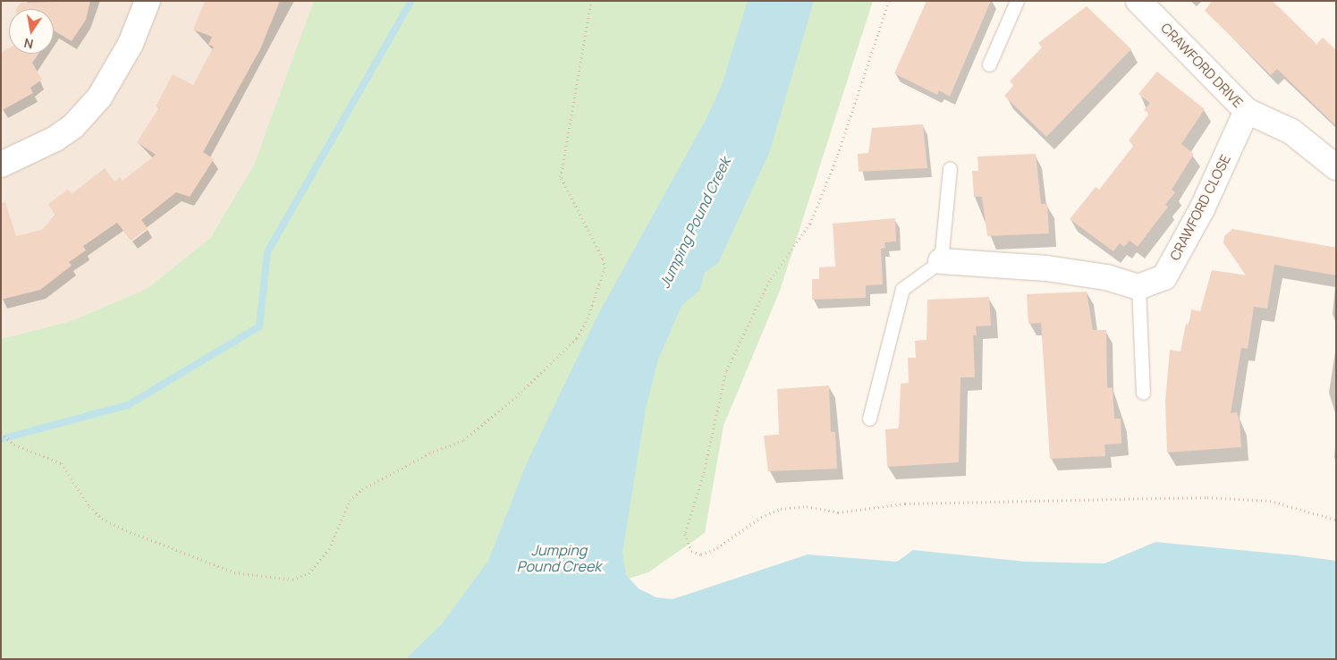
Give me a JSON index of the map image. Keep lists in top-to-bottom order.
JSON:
{
  "streets": {
    "street": ["CRAWFORD DRIVE", "CRAWFORD CLOSE"]
  },
  "crossings": [
    ["CRAWFORD DRIVE", "CRAWFORD CLOSE"]
  ],
  "water": ["Jumping Pound Creek"],
  "north": "bottom"
}
